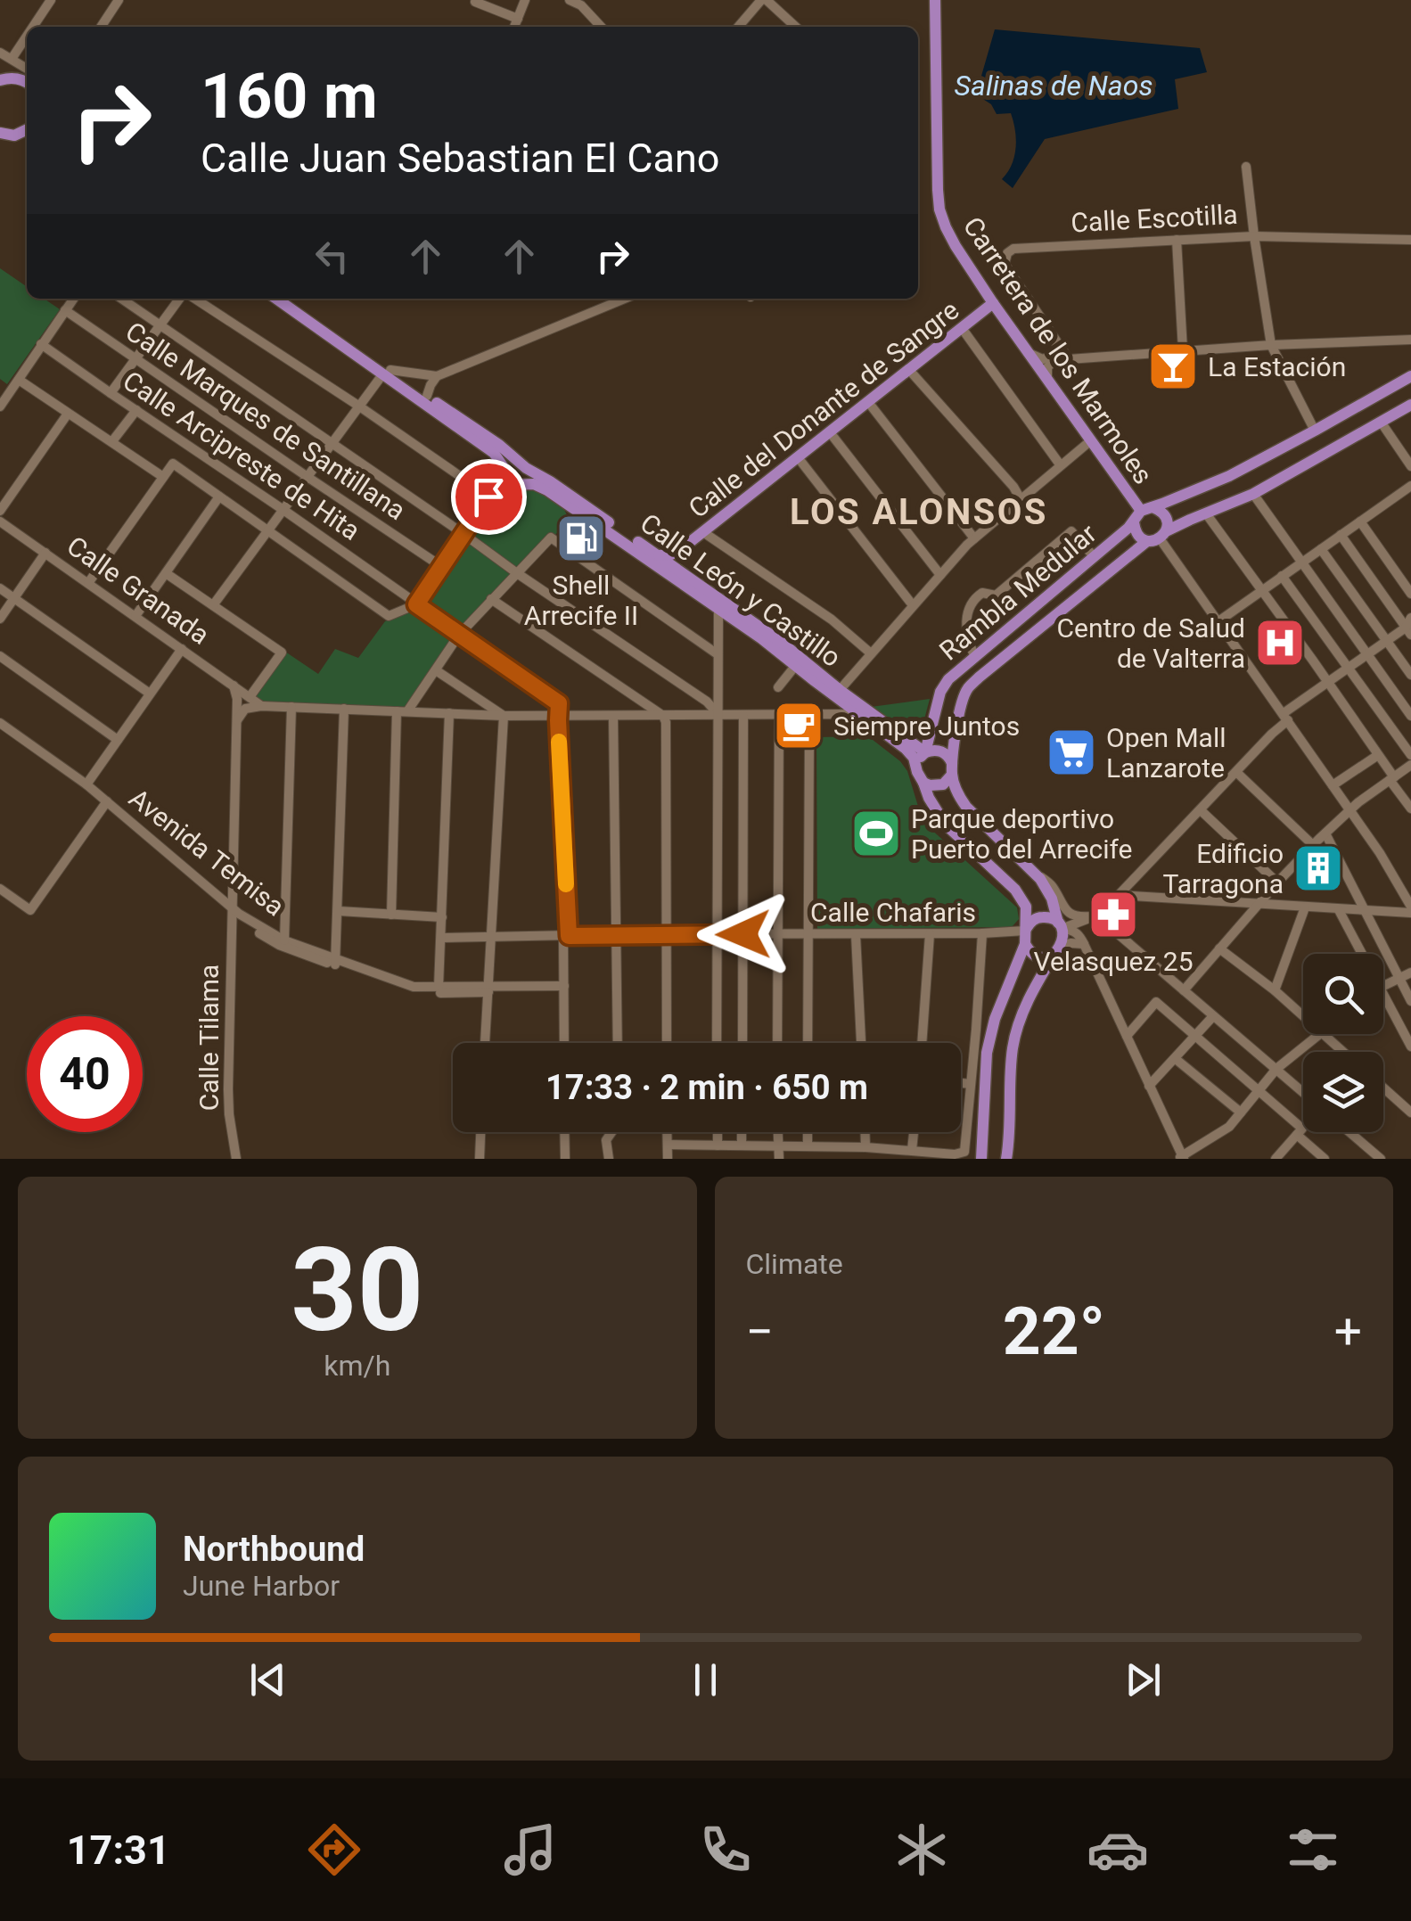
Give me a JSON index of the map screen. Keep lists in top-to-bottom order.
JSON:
{
  "streets": {
    "main road": [
      "Carretera de los Marmoles",
      "Calle del Donante de Sangre",
      "Calle León y Castillo",
      "Rambla Medular"
    ],
    "street": [
      "Calle Escotilla",
      "Calle Marques de Santillana",
      "Calle Arcipreste de Hita",
      "Calle Granada",
      "Avenida Temisa",
      "Calle Chafaris",
      "Calle Tilama"
    ]
  },
  "crossings": [
    ["Carretera de los Marmoles", "Calle del Donante de Sangre"],
    ["Carretera de los Marmoles", "Rambla Medular"],
    ["Calle del Donante de Sangre", "Calle León y Castillo"],
    ["Calle Granada", "Calle Tilama"],
    ["Calle León y Castillo", "Rambla Medular"],
    ["Avenida Temisa", "Calle Tilama"]
  ],
  "districts": ["LOS ALONSOS"],
  "water": ["Salinas de Naos"],
  "places": {
    "bar": ["La Estación"],
    "fuel station": ["Shell Arrecife II"],
    "hospital": ["Centro de Salud de Valterra"],
    "cafe": ["Siempre Juntos"],
    "supermarket": ["Open Mall Lanzarote"],
    "sports": ["Parque deportivo Puerto del Arrecife"],
    "building": ["Edificio Tarragona"],
    "pharmacy": ["Velasquez 25"]
  },
  "page": {
    "turn": ["160 m", "Calle Juan Sebastian El Cano"],
    "limit": "40",
    "trip": "17:33 · 2 min · 650 m",
    "tile": [
      ["30", "km/h"],
      "Climate"
    ],
    "heat": ["−", "22°", "+"],
    "song": ["Northbound", "June Harbor"],
    "tabs": "17:31"
  }
}
